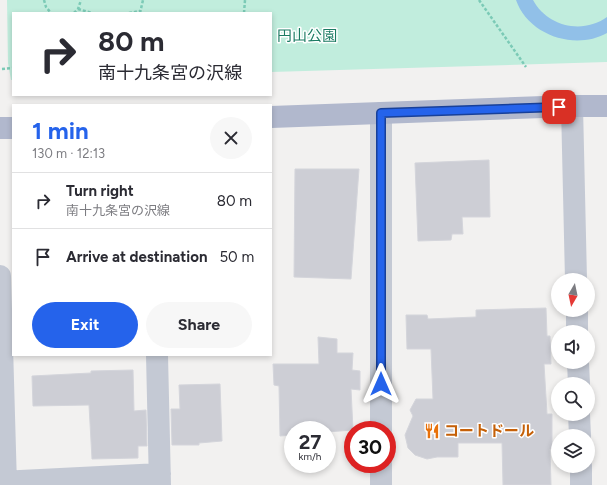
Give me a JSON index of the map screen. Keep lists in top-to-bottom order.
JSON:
{
  "parks": ["円山公園"],
  "places": {
    "restaurant": ["コートドール"]
  },
  "north": "bottom",
  "page": {
    "turn": ["80 m", "南十九条宮の沢線"],
    "heading": ["1 min", "130 m · 12:13"],
    "list": [
      {
        "name": "Turn right",
        "note": "南十九条宮の沢線",
        "value": "80 m"
      },
      {
        "name": "Arrive at destination",
        "value": "50 m"
      }
    ],
    "buttons": ["Exit", "Share"],
    "speed": "27 km/h",
    "limit": "30"
  }
}
